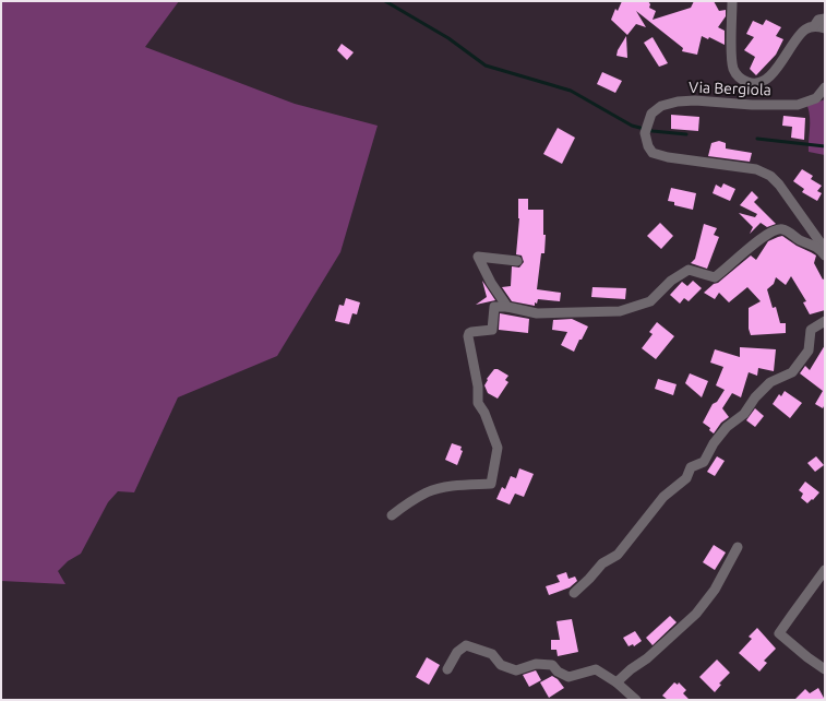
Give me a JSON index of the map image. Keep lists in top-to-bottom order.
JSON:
{
  "streets": {
    "street": ["Via Bergiola"]
  }
}
